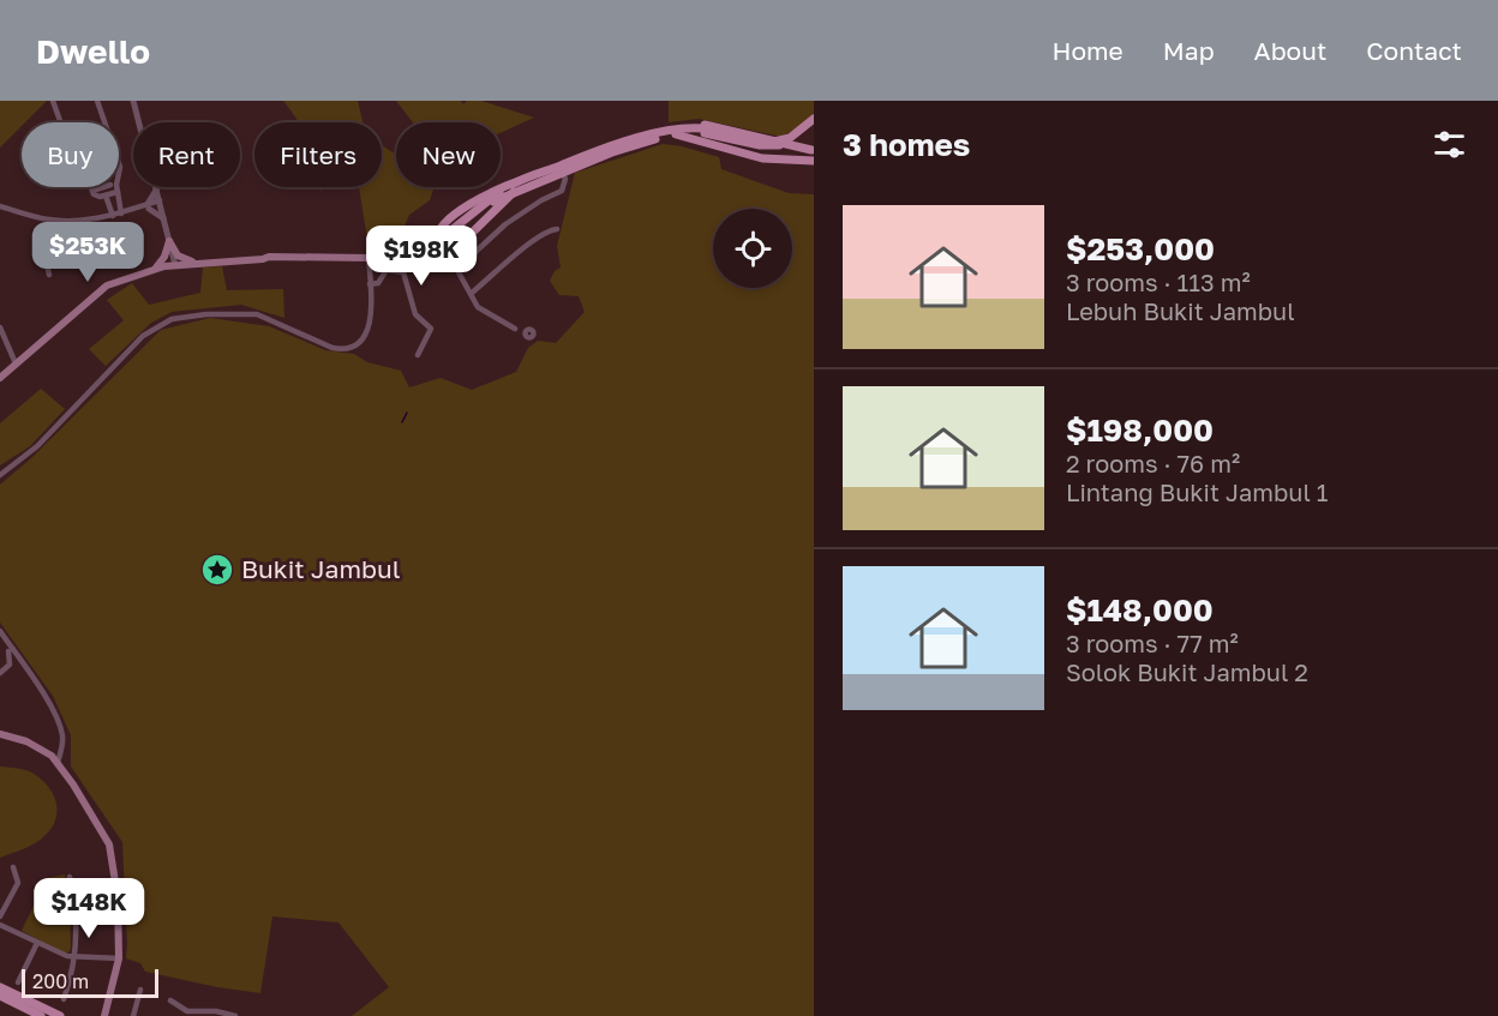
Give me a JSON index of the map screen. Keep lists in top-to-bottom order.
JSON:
{
  "places": {
    "place": ["Bukit Jambul"]
  },
  "scale_bar": "200 m",
  "page": {
    "header": "Dwello",
    "nav": [
      "Home",
      "Map",
      "About",
      "Contact"
    ],
    "heading": "3 homes",
    "chip": [
      "Buy",
      "Rent",
      "Filters",
      "New"
    ],
    "list": [
      {
        "name": "$253,000",
        "note": "3 rooms · 113 m² · Lebuh Bukit Jambul"
      },
      {
        "name": "$198,000",
        "note": "2 rooms · 76 m² · Lintang Bukit Jambul 1"
      },
      {
        "name": "$148,000",
        "note": "3 rooms · 77 m² · Solok Bukit Jambul 2"
      }
    ],
    "price": ["$253K", "$198K", "$148K"],
    "scale": "200 m"
  }
}
